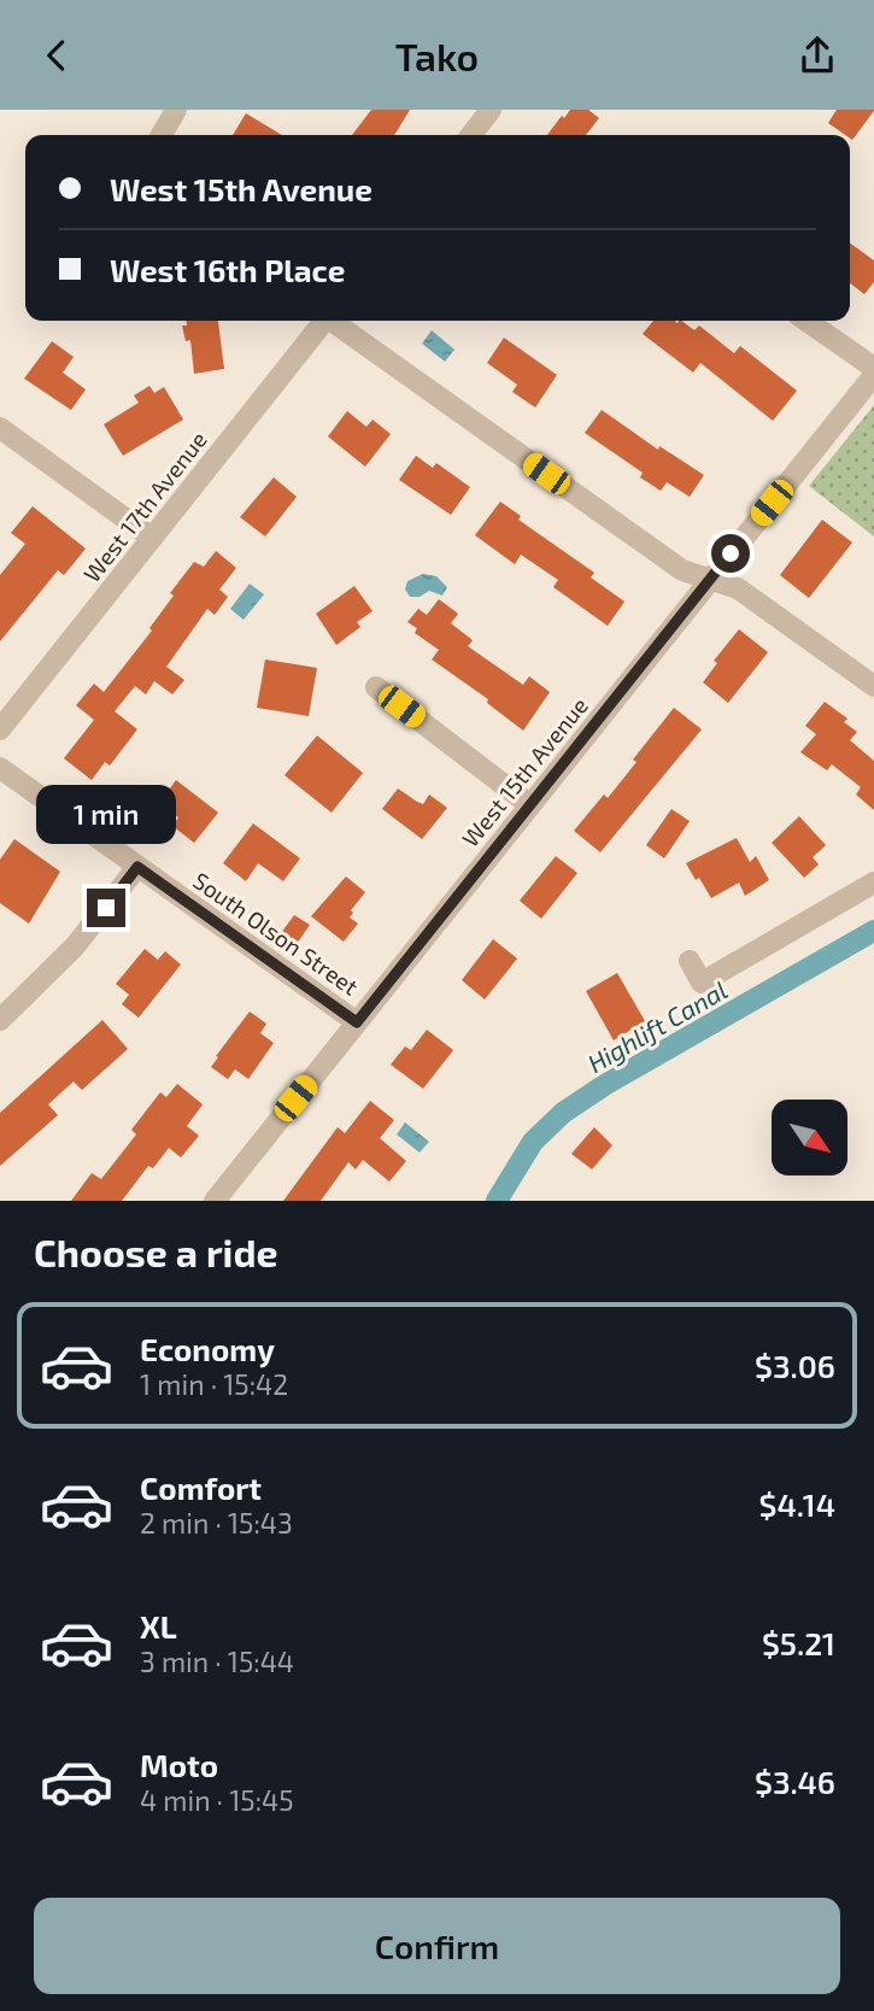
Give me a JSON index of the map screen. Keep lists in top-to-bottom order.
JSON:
{
  "streets": {
    "street": ["West 17th Avenue", "West 15th Avenue", "South Olson Street"]
  },
  "crossings": [
    ["West 15th Avenue", "South Olson Street"]
  ],
  "water": ["Highlift Canal"],
  "north": "bottom right",
  "page": {
    "header": "Tako",
    "banner": ["West 15th Avenue", "West 16th Place"],
    "bubble": "1 min",
    "heading": "Choose a ride",
    "list": [
      {
        "name": "Economy",
        "note": "1 min · 15:42",
        "value": "$3.06"
      },
      {
        "name": "Comfort",
        "note": "2 min · 15:43",
        "value": "$4.14"
      },
      {
        "name": "XL",
        "note": "3 min · 15:44",
        "value": "$5.21"
      },
      {
        "name": "Moto",
        "note": "4 min · 15:45",
        "value": "$3.46"
      }
    ],
    "buttons": "Confirm"
  }
}
